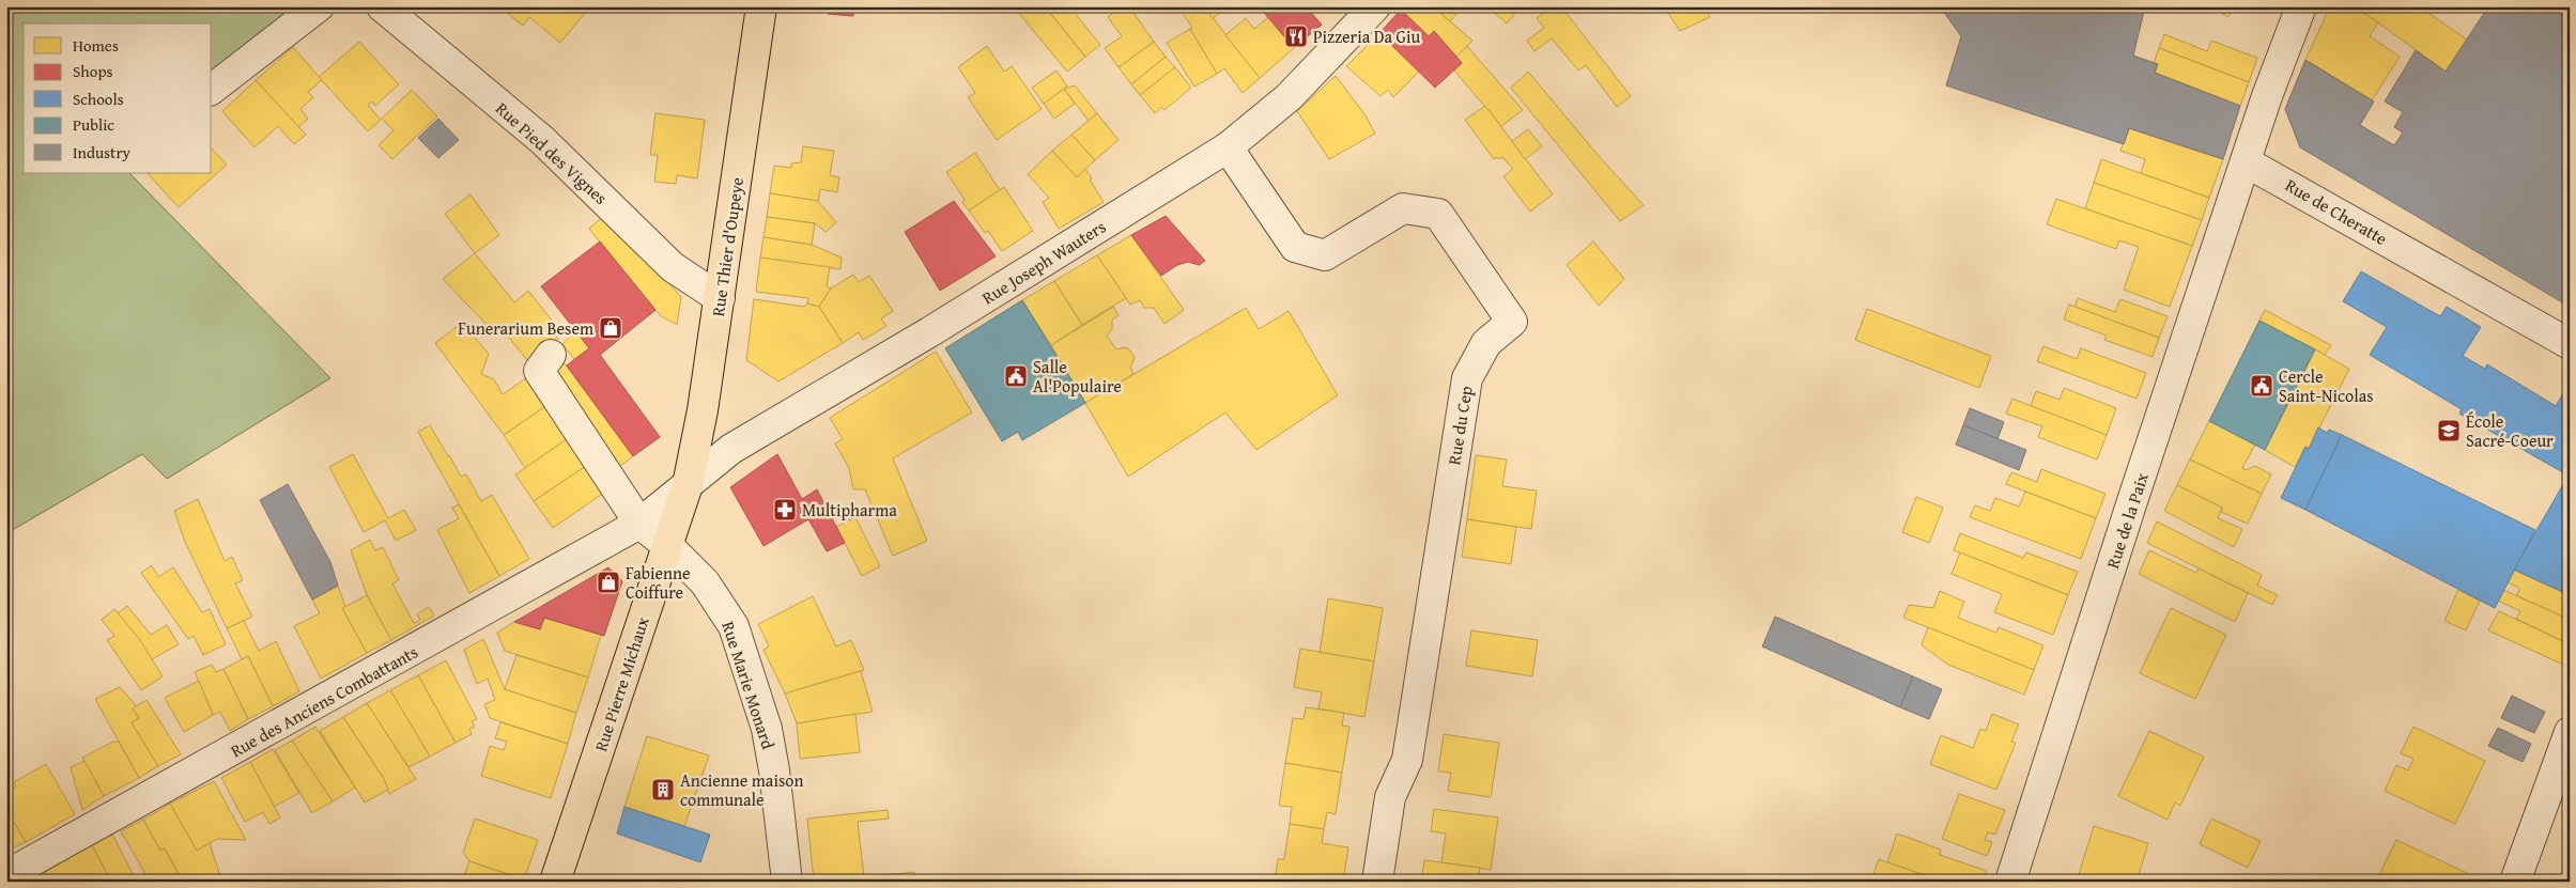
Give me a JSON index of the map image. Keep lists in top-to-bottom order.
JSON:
{
  "streets": {
    "main road": ["Rue Thier d'Oupeye", "Rue Pierre Michaux"],
    "street": [
      "Rue Pied des Vignes",
      "Rue de Cheratte",
      "Rue Joseph Wauters",
      "Rue du Cep",
      "Rue de la Paix",
      "Rue Marie Monard",
      "Rue des Anciens Combattants"
    ]
  },
  "crossings": [
    ["Rue Pied des Vignes", "Rue Thier d'Oupeye"],
    ["Rue de Cheratte", "Rue de la Paix"],
    ["Rue Thier d'Oupeye", "Rue Joseph Wauters"],
    ["Rue Thier d'Oupeye", "Rue Pierre Michaux"],
    ["Rue Thier d'Oupeye", "Rue des Anciens Combattants"],
    ["Rue Joseph Wauters", "Rue du Cep"],
    ["Rue Joseph Wauters", "Rue Pierre Michaux"],
    ["Rue Joseph Wauters", "Rue des Anciens Combattants"],
    ["Rue Pierre Michaux", "Rue Marie Monard"],
    ["Rue Pierre Michaux", "Rue des Anciens Combattants"],
    ["Rue Marie Monard", "Rue des Anciens Combattants"]
  ],
  "places": {
    "restaurant": ["Pizzeria Da Giu"],
    "shop": ["Funerarium Besem", "Fabienne Coiffure"],
    "public building": ["Salle Al'Populaire", "Cercle Saint-Nicolas"],
    "school or university": ["École Sacré-Coeur"],
    "pharmacy": ["Multipharma"],
    "building": ["Ancienne maison communale"]
  },
  "legend": [
    "Homes",
    "Shops",
    "Schools",
    "Public",
    "Industry"
  ]
}
